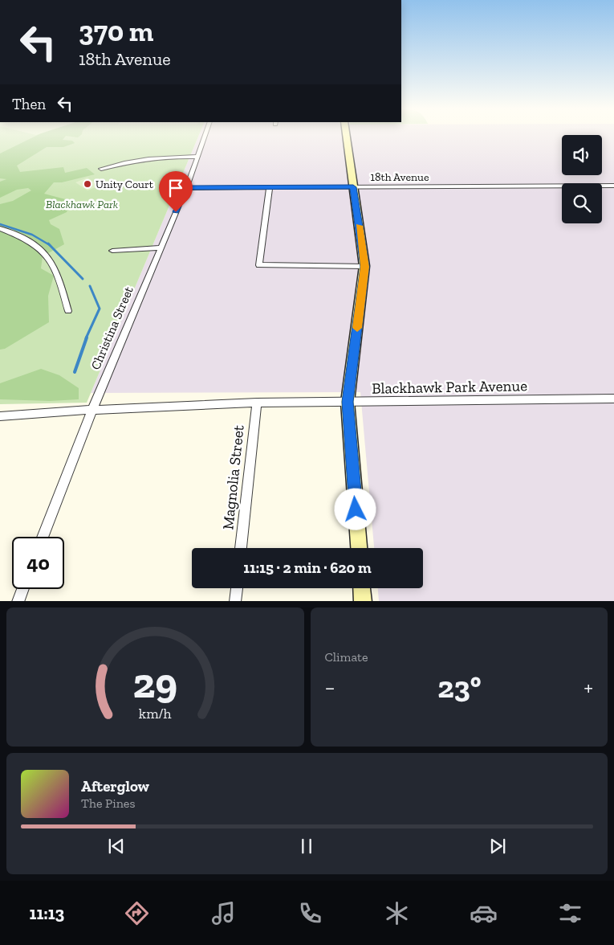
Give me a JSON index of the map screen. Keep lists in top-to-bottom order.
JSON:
{
  "streets": {
    "street": [
      "18th Avenue",
      "Christina Street",
      "Blackhawk Park Avenue",
      "Magnolia Street"
    ]
  },
  "crossings": [
    ["18th Avenue", "Christina Street"],
    ["Christina Street", "Blackhawk Park Avenue"],
    ["Blackhawk Park Avenue", "Magnolia Street"]
  ],
  "parks": ["Blackhawk Park"],
  "places": ["Unity Court"],
  "page": {
    "turn": ["370 m", "18th Avenue"],
    "then": "Then",
    "limit": "40",
    "trip": "11:15 · 2 min · 620 m",
    "tile": "Climate",
    "heat": ["−", "23°", "+"],
    "song": ["Afterglow", "The Pines"],
    "tabs": "11:13",
    "gauge": ["29", "km/h"]
  }
}
